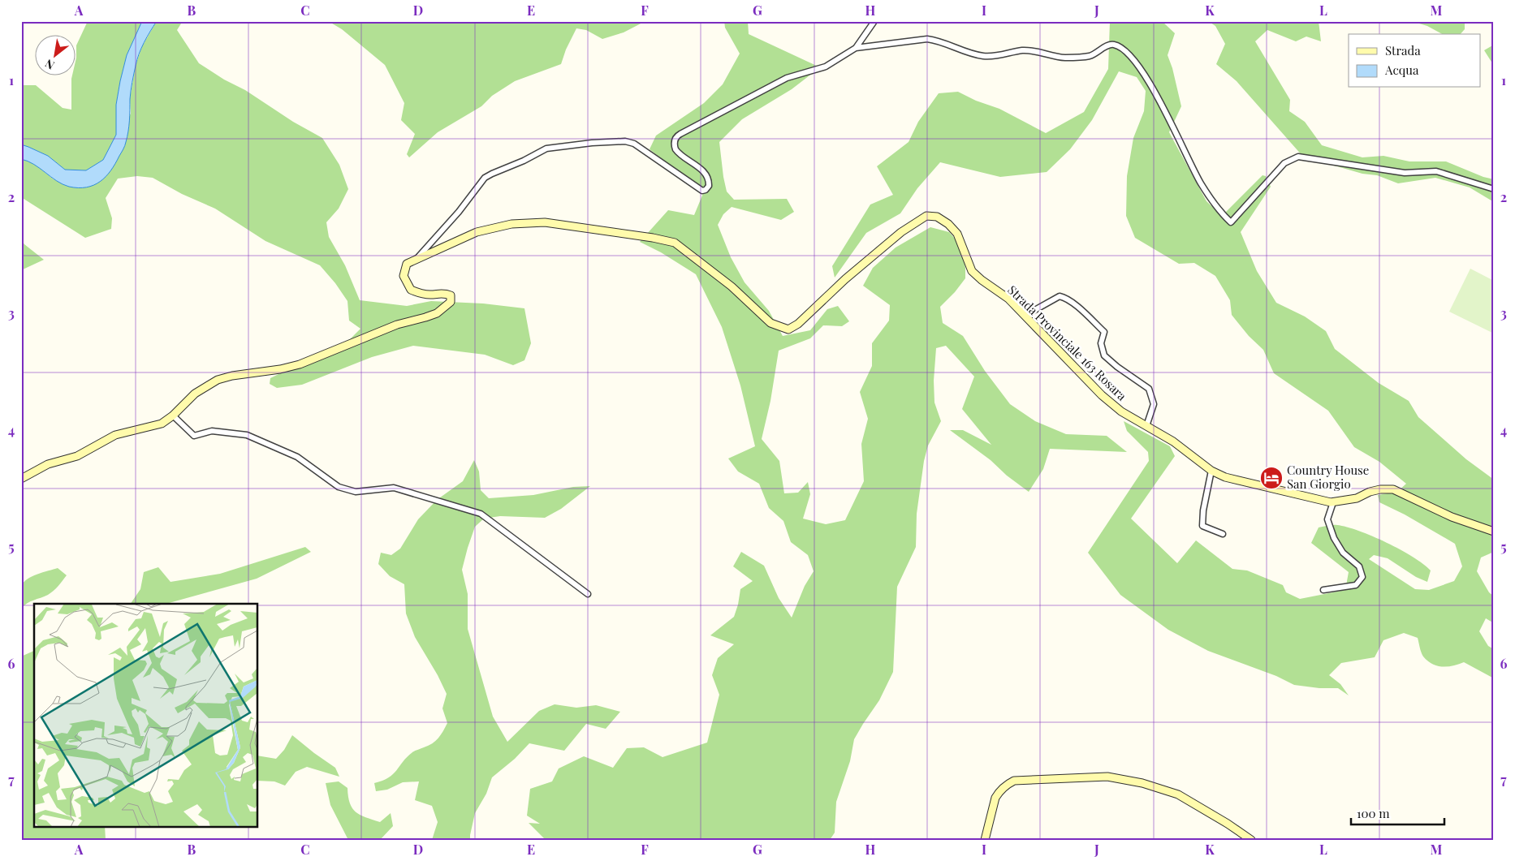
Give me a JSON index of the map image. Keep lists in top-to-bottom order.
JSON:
{
  "streets": {
    "street": ["Strada Provinciale 163 Rosara"]
  },
  "places": {
    "hotel": ["Country House San Giorgio"]
  },
  "legend": ["Strada", "Acqua"],
  "scale_bar": "100 m",
  "north": "bottom left",
  "grid": {
    "columns": [
      "A",
      "B",
      "C",
      "D",
      "E",
      "F",
      "G",
      "H",
      "I",
      "J",
      "K",
      "L",
      "M"
    ],
    "rows": [
      "1",
      "2",
      "3",
      "4",
      "5",
      "6",
      "7"
    ]
  }
}
